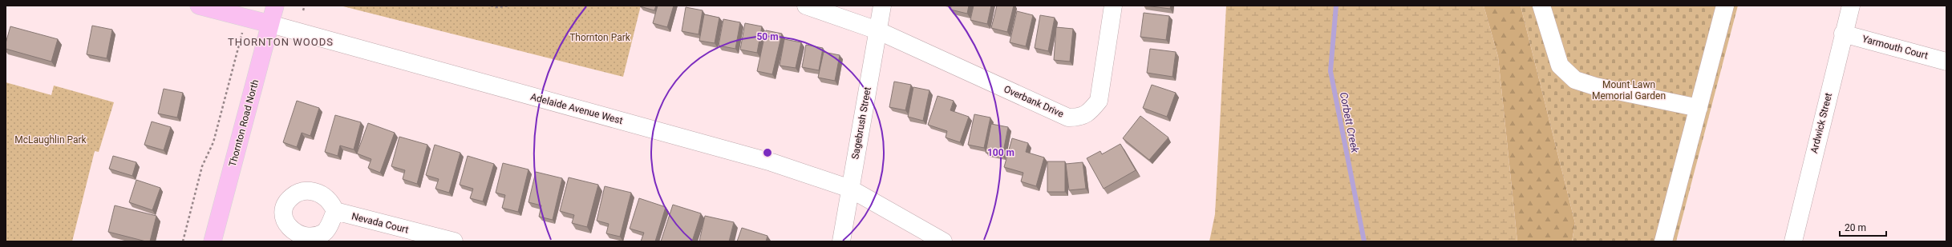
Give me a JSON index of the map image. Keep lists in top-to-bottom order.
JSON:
{
  "streets": {
    "main road": ["Adelaide Avenue West", "Thornton Road North"],
    "street": [
      "Yarmouth Court",
      "Overbank Drive",
      "Sagebrush Street",
      "Ardwick Street",
      "Nevada Court"
    ]
  },
  "crossings": [
    ["Yarmouth Court", "Ardwick Street"],
    ["Overbank Drive", "Sagebrush Street"],
    ["Adelaide Avenue West", "Thornton Road North"],
    ["Adelaide Avenue West", "Sagebrush Street"]
  ],
  "districts": ["THORNTON WOODS"],
  "water": ["Corbett Creek"],
  "parks": ["Thornton Park", "Mount Lawn Memorial Garden", "McLaughlin Park"],
  "scale_bar": "20 m",
  "rings": ["50 m", "100 m"]
}
